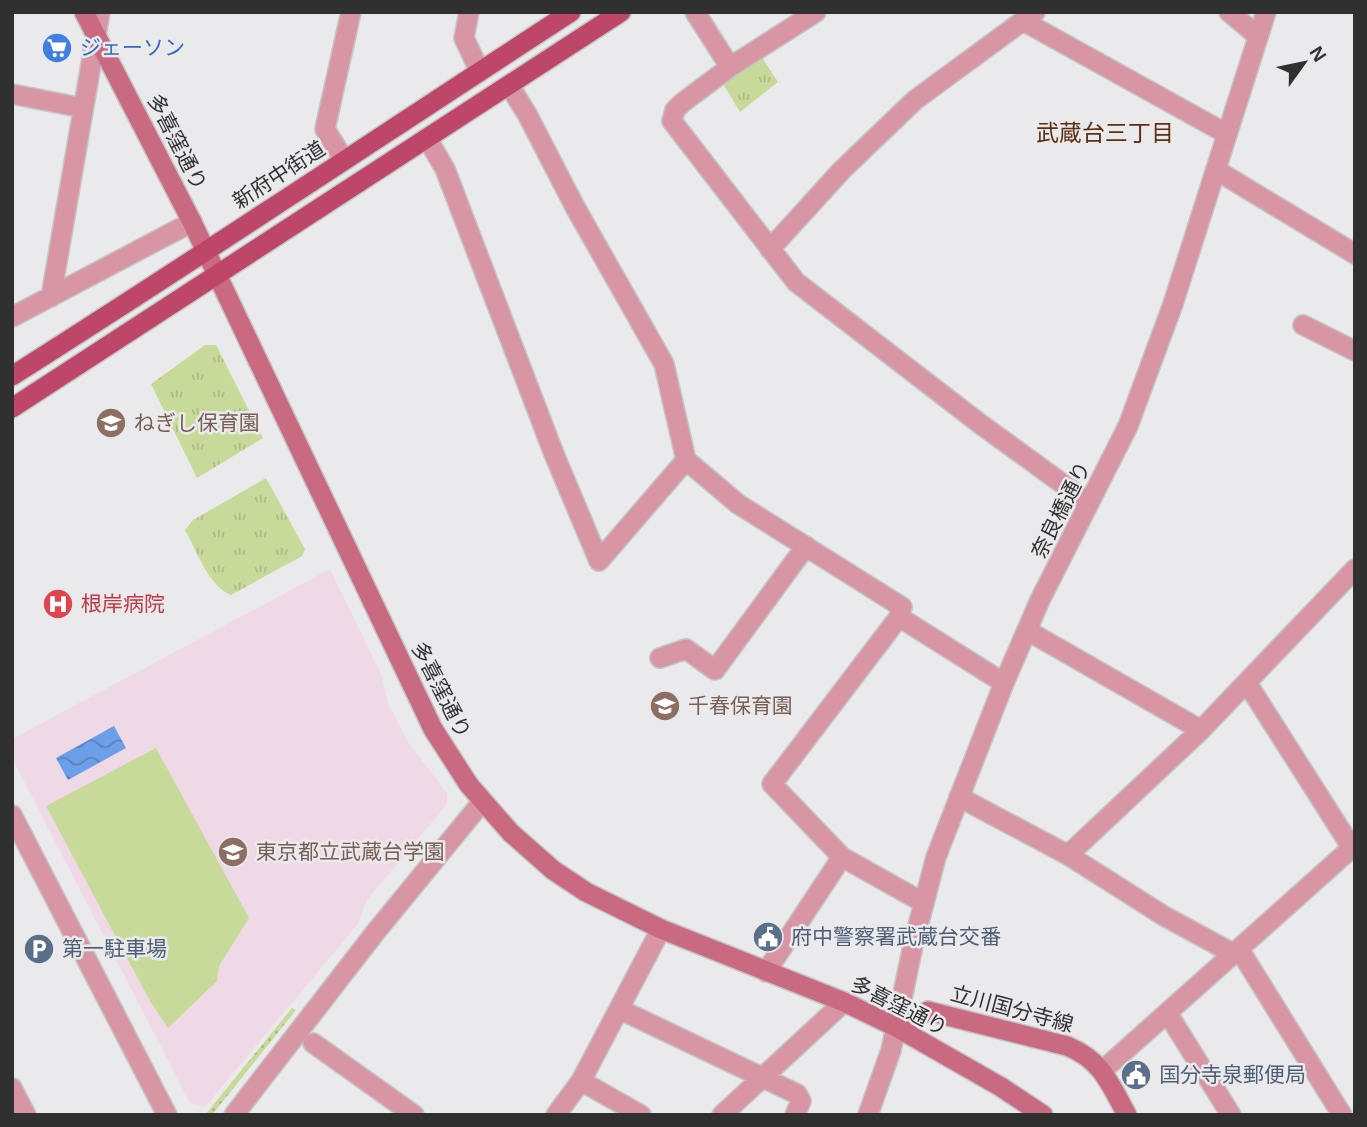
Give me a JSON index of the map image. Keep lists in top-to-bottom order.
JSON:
{
  "streets": {
    "main road": ["多喜窪通り", "新府中街道", "立川国分寺線"],
    "street": ["奈良橋通り"]
  },
  "crossings": [
    ["多喜窪通り", "新府中街道"],
    ["多喜窪通り", "奈良橋通り"],
    ["多喜窪通り", "立川国分寺線"],
    ["奈良橋通り", "立川国分寺線"]
  ],
  "districts": ["武蔵台三丁目"],
  "places": {
    "supermarket": ["ジェーソン"],
    "school or university": ["ねぎし保育園", "千春保育園", "東京都立武蔵台学園"],
    "hospital": ["根岸病院"],
    "public building": ["府中警察署武蔵台交番", "国分寺泉郵便局"],
    "parking": ["第一駐車場"]
  },
  "north": "top right"
}
